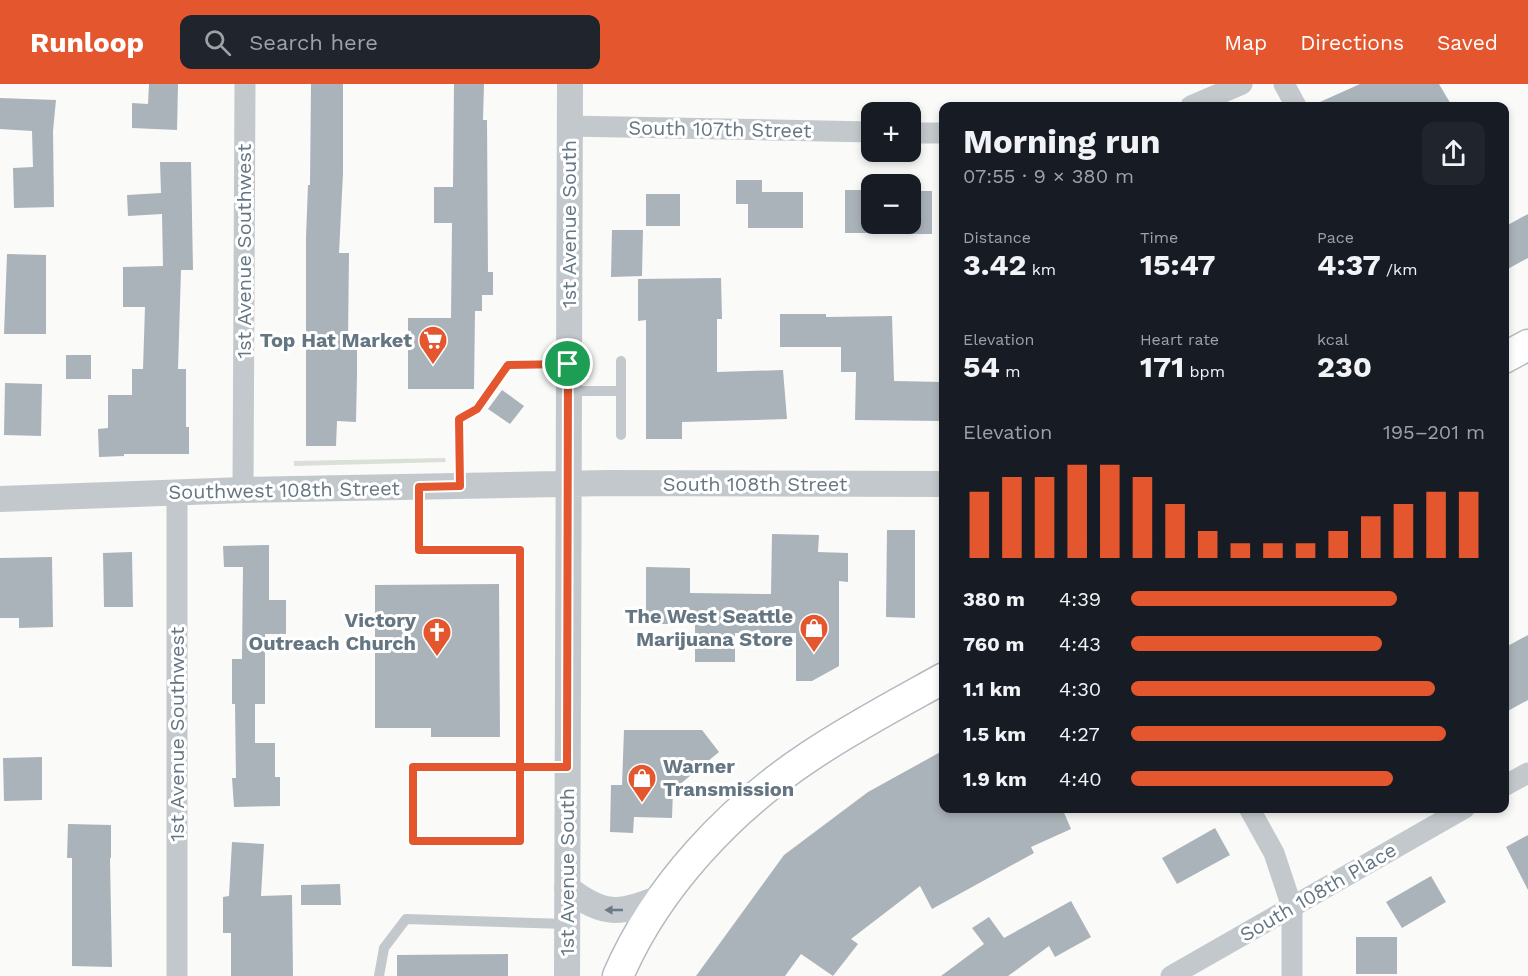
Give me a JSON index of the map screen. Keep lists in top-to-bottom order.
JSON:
{
  "streets": {
    "street": [
      "South 107th Street",
      "1st Avenue South",
      "1st Avenue Southwest",
      "South 108th Street",
      "Southwest 108th Street",
      "South 108th Place"
    ]
  },
  "crossings": [
    ["South 107th Street", "1st Avenue South"],
    ["1st Avenue South", "South 108th Street"],
    ["1st Avenue South", "Southwest 108th Street"],
    ["1st Avenue Southwest", "Southwest 108th Street"],
    ["South 108th Street", "Southwest 108th Street"]
  ],
  "places": {
    "supermarket": ["Top Hat Market"],
    "shop": ["The West Seattle Marijuana Store", "Warner Transmission"],
    "church": ["Victory Outreach Church"]
  },
  "page": {
    "header": "Runloop",
    "search": "Search here",
    "nav": ["Map", "Directions", "Saved"],
    "map_buttons": ["+", "−"],
    "heading": ["Morning run", "07:55 · 9 × 380 m"],
    "stats": [
      ["Distance", "3.42 km"],
      ["Time", "15:47"],
      ["Pace", "4:37 /km"],
      ["Elevation", "54 m"],
      ["Heart rate", "171 bpm"],
      ["kcal", "230"]
    ],
    "chart": ["Elevation", "195–201 m"],
    "list": [
      {
        "name": "380 m",
        "note": "4:39"
      },
      {
        "name": "760 m",
        "note": "4:43"
      },
      {
        "name": "1.1 km",
        "note": "4:30"
      },
      {
        "name": "1.5 km",
        "note": "4:27"
      },
      {
        "name": "1.9 km",
        "note": "4:40"
      }
    ]
  }
}
